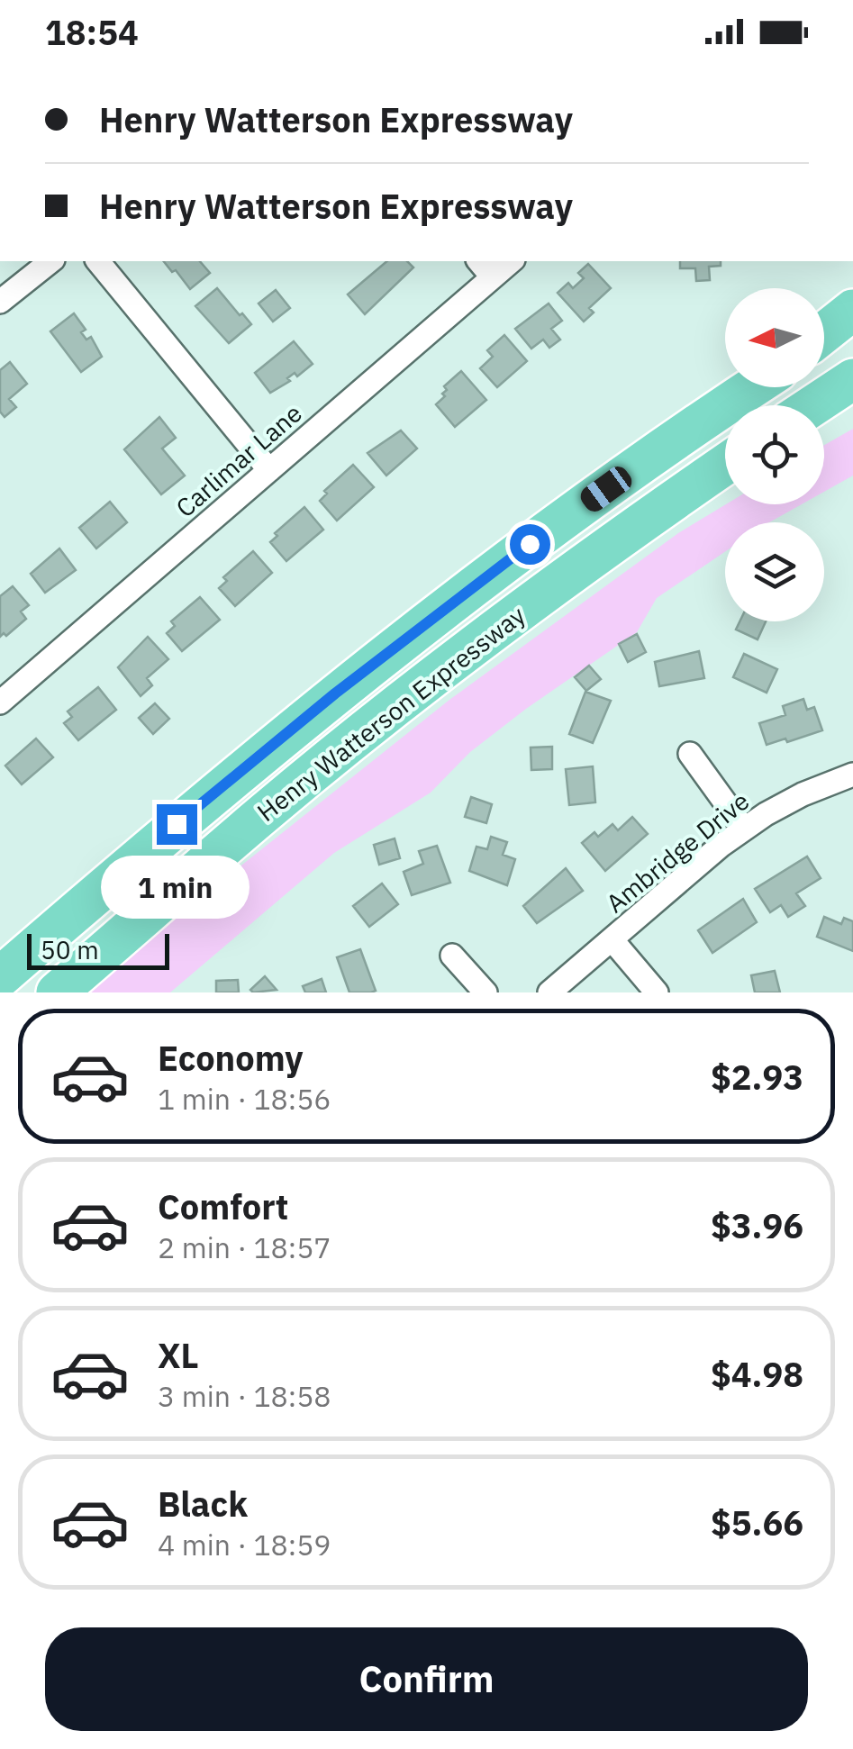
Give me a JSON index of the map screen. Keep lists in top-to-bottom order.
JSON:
{
  "streets": {
    "highway": ["Henry Watterson Expressway"],
    "street": ["Carlimar Lane", "Ambridge Drive"]
  },
  "scale_bar": "50 m",
  "north": "left",
  "page": {
    "status": "18:54",
    "banner": ["Henry Watterson Expressway", "Henry Watterson Expressway"],
    "bubble": "1 min",
    "scale": "50 m",
    "list": [
      {
        "name": "Economy",
        "note": "1 min · 18:56",
        "value": "$2.93"
      },
      {
        "name": "Comfort",
        "note": "2 min · 18:57",
        "value": "$3.96"
      },
      {
        "name": "XL",
        "note": "3 min · 18:58",
        "value": "$4.98"
      },
      {
        "name": "Black",
        "note": "4 min · 18:59",
        "value": "$5.66"
      }
    ],
    "buttons": "Confirm"
  }
}
